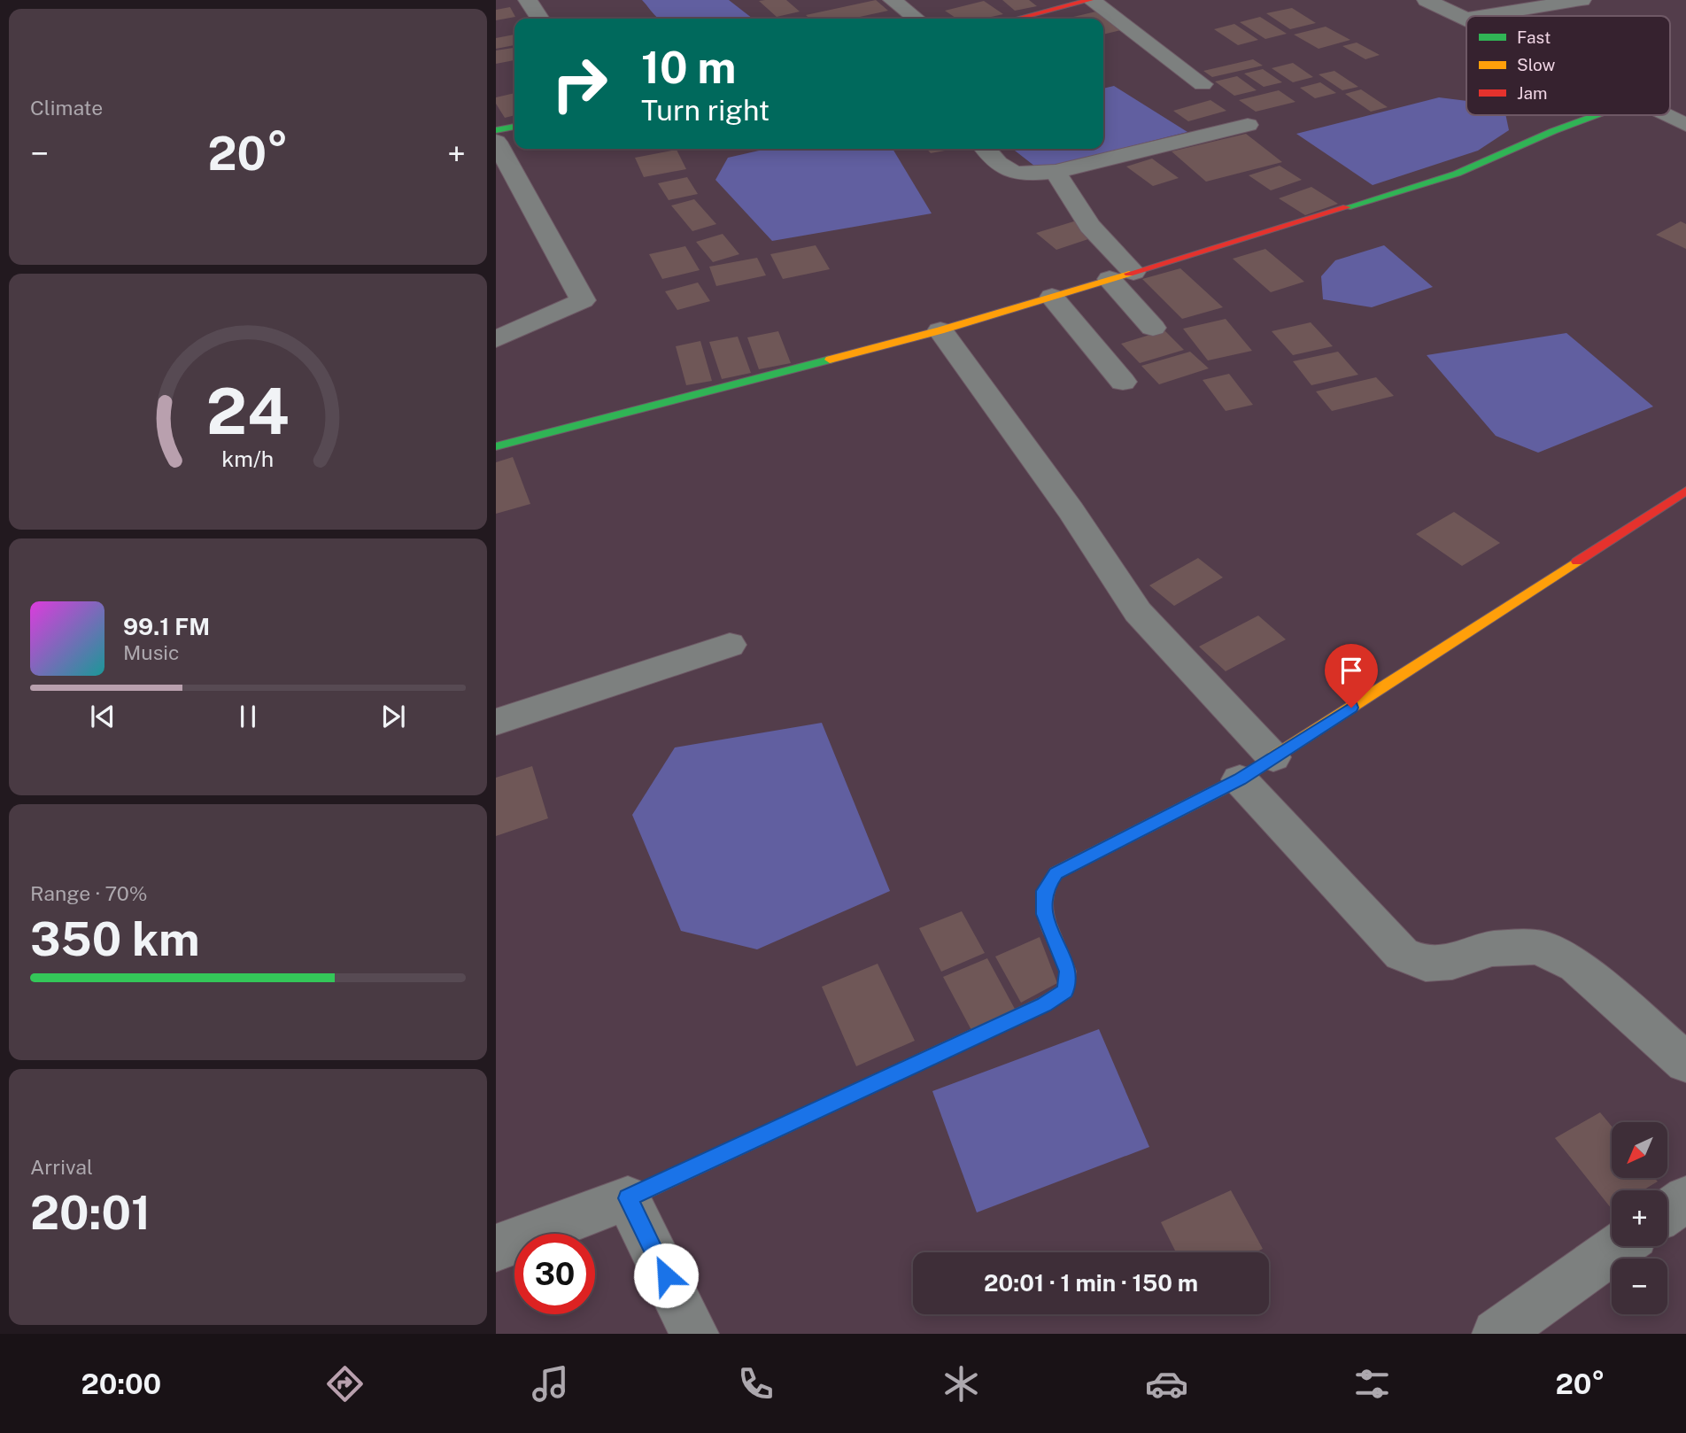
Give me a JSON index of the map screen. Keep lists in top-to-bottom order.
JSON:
{
  "legend": ["Fast", "Slow", "Jam"],
  "north": "bottom left",
  "page": {
    "tile": [
      "Climate",
      ["Range · 70%", "350 km"],
      ["Arrival", "20:01"]
    ],
    "turn": ["10 m", "Turn right"],
    "heat": ["−", "20°", "+"],
    "song": ["99.1 FM", "Music"],
    "map_buttons": ["+", "−"],
    "limit": "30",
    "trip": "20:01 · 1 min · 150 m",
    "tabs": ["20:00", "20°"],
    "gauge": ["24", "km/h"]
  }
}
